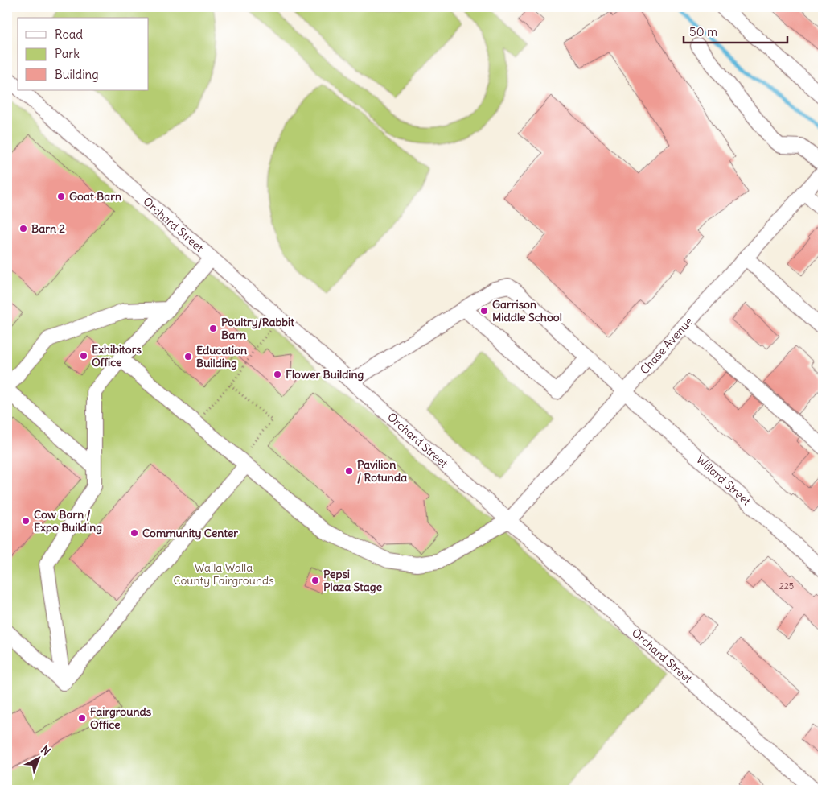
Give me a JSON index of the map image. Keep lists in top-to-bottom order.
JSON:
{
  "streets": {
    "street": ["Orchard Street", "Chase Avenue", "Willard Street"]
  },
  "crossings": [
    ["Orchard Street", "Chase Avenue"],
    ["Chase Avenue", "Willard Street"]
  ],
  "parks": ["Walla Walla County Fairgrounds"],
  "places": [
    "Goat Barn",
    "Barn 2",
    "Garrison Middle School",
    "Poultry/Rabbit Barn",
    "Exhibitors Office",
    "Education Building",
    "Flower Building",
    "Pavilion / Rotunda",
    "Cow Barn / Expo Building",
    "Community Center",
    "Pepsi Plaza Stage",
    "Fairgrounds Office"
  ],
  "house_numbers": ["225"],
  "legend": ["Road", "Park", "Building"],
  "scale_bar": "50 m",
  "north": "top right"
}
